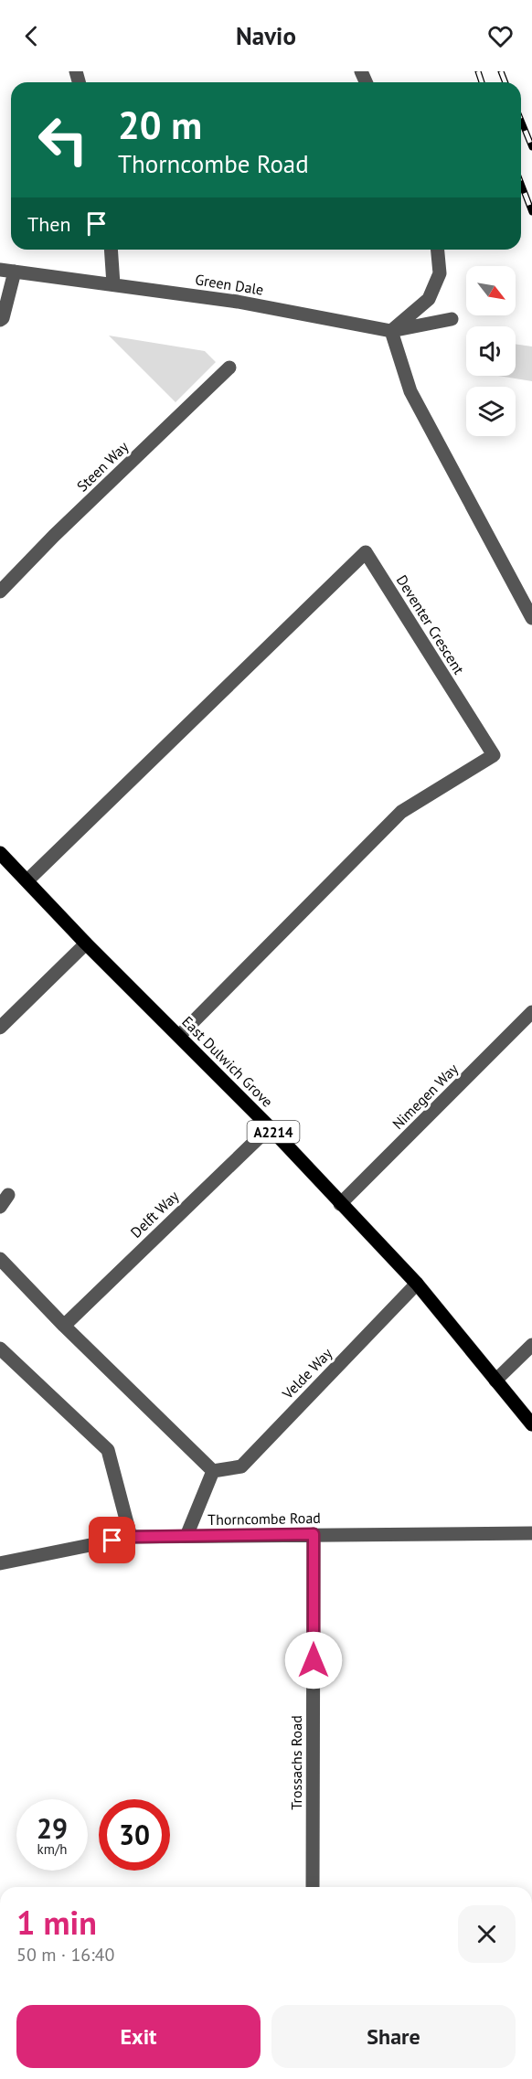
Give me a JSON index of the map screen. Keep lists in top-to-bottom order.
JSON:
{
  "streets": {
    "main road": ["East Dulwich Grove", "A2214"],
    "street": [
      "Green Dale",
      "Steen Way",
      "Deventer Crescent",
      "Nimegen Way",
      "Delft Way",
      "Velde Way",
      "Thorncombe Road",
      "Trossachs Road"
    ]
  },
  "crossings": [
    ["Deventer Crescent", "East Dulwich Grove"],
    ["East Dulwich Grove", "Nimegen Way"],
    ["East Dulwich Grove", "Delft Way"],
    ["East Dulwich Grove", "Velde Way"],
    ["Thorncombe Road", "Trossachs Road"]
  ],
  "north": "bottom right",
  "page": {
    "header": "Navio",
    "turn": ["20 m", "Thorncombe Road"],
    "then": "Then",
    "speed": "29 km/h",
    "limit": "30",
    "heading": ["1 min", "50 m · 16:40"],
    "buttons": ["Exit", "Share"]
  }
}
